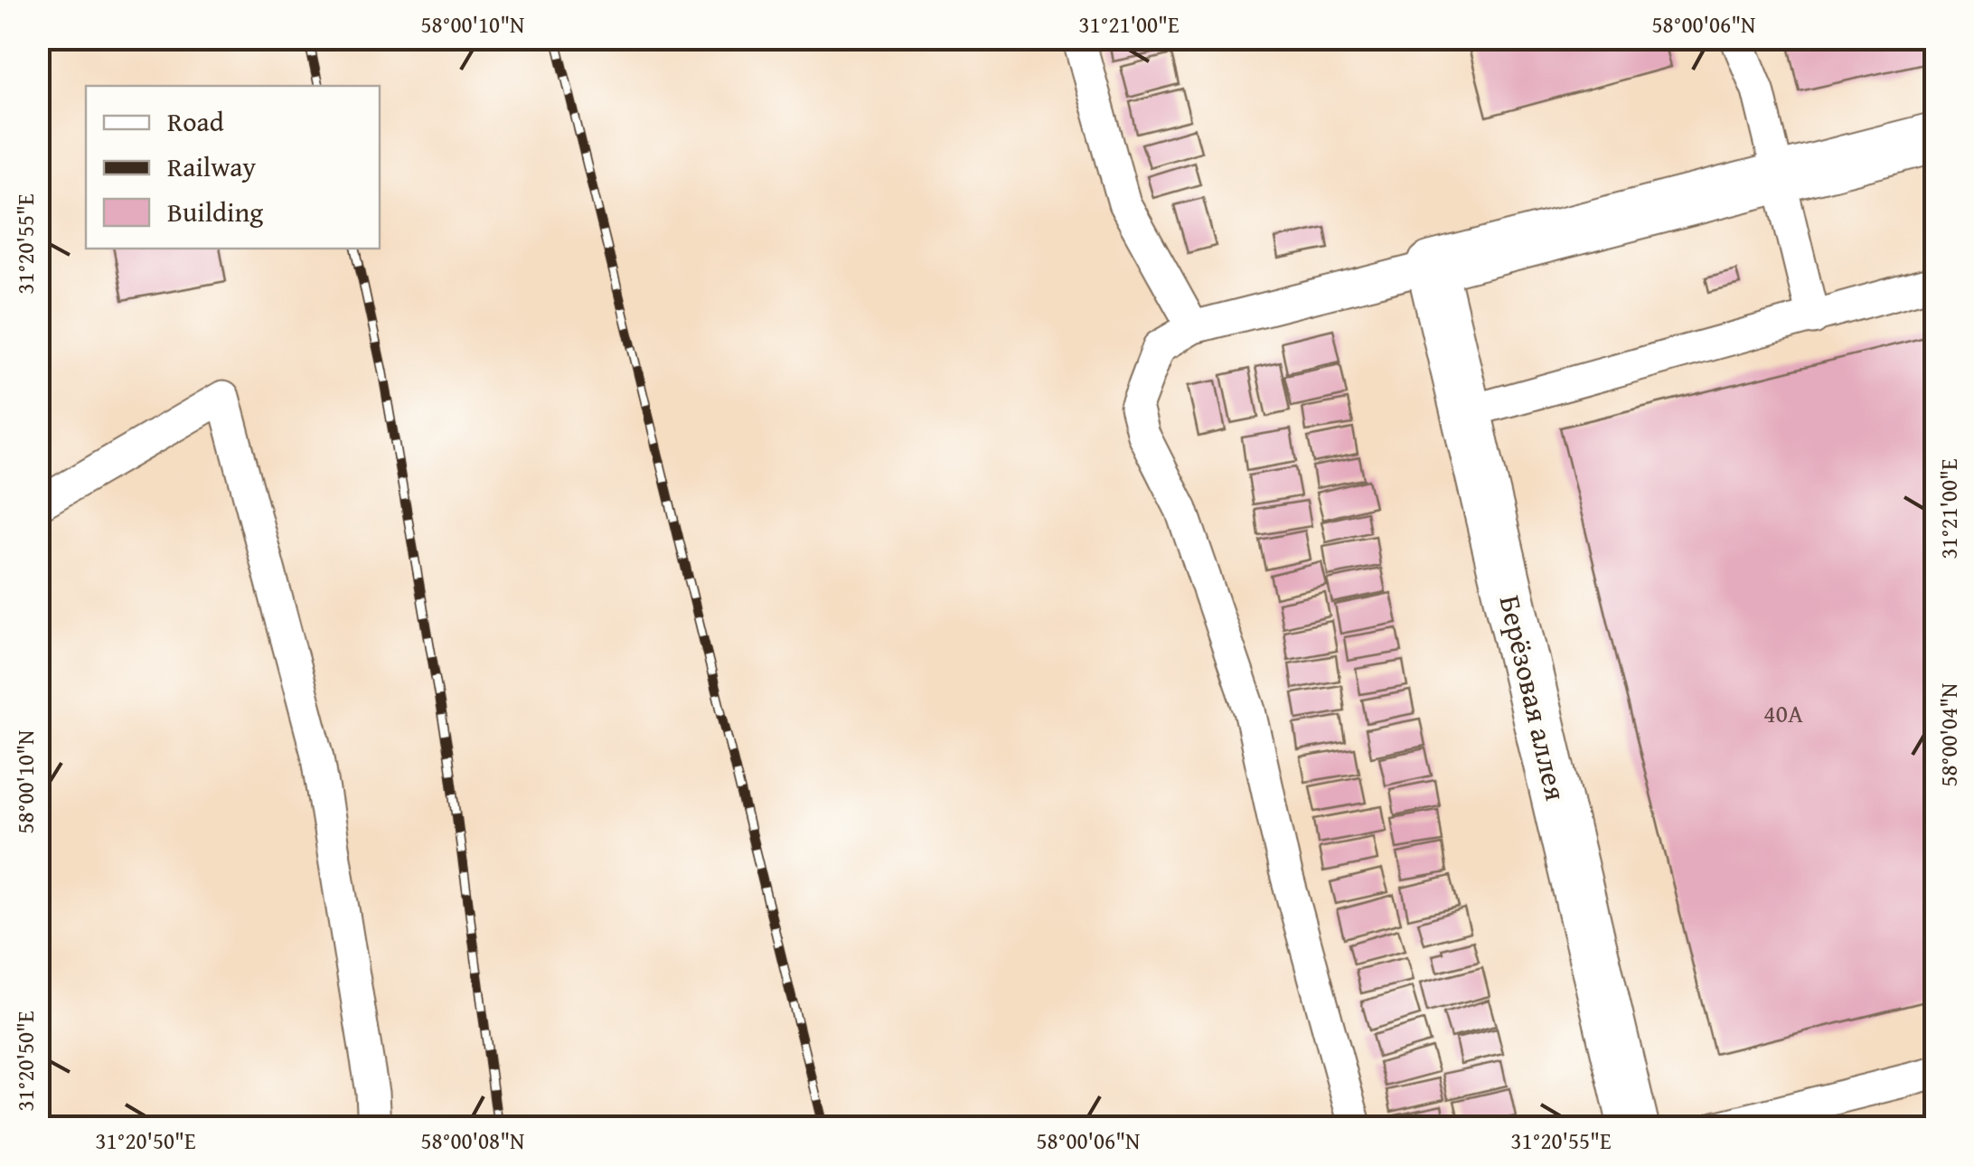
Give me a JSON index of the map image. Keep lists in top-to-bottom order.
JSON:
{
  "streets": {
    "street": ["Берёзовая аллея"]
  },
  "house_numbers": ["40А"],
  "legend": ["Road", "Railway", "Building"],
  "coordinates": [
    "58°00'10\"N",
    "31°21'00\"E",
    "58°00'06\"N",
    "31°20'55\"E",
    "58°00'04\"N",
    "31°20'50\"E",
    "58°00'08\"N"
  ]
}
